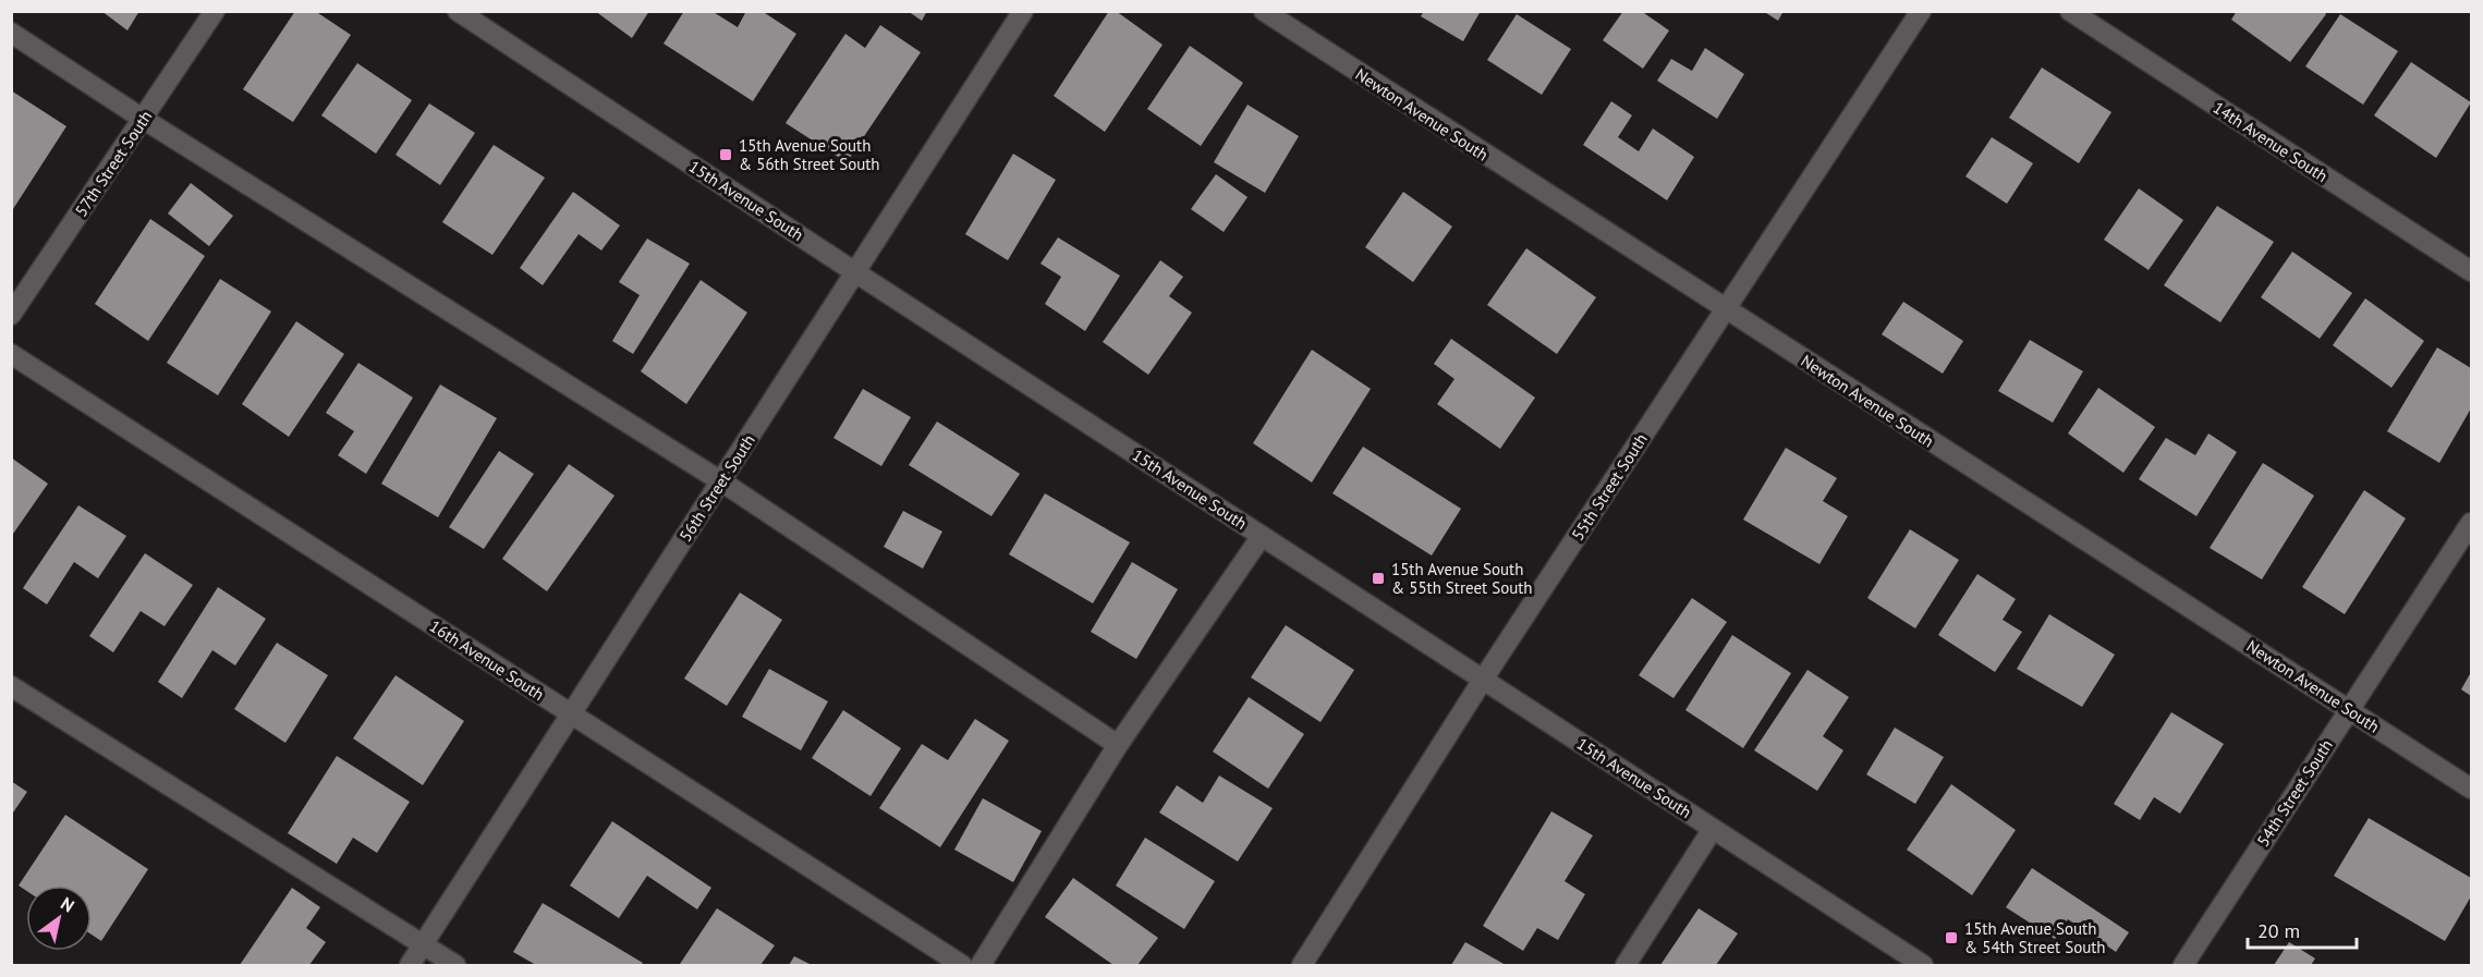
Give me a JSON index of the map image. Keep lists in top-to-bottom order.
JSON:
{
  "streets": {
    "street": [
      "Newton Avenue South",
      "14th Avenue South",
      "57th Street South",
      "15th Avenue South",
      "55th Street South",
      "56th Street South",
      "16th Avenue South",
      "54th Street South"
    ]
  },
  "crossings": [
    ["Newton Avenue South", "55th Street South"],
    ["Newton Avenue South", "54th Street South"],
    ["15th Avenue South", "55th Street South"],
    ["15th Avenue South", "56th Street South"],
    ["56th Street South", "16th Avenue South"]
  ],
  "places": {
    "transit": ["15th Avenue South & 56th Street South", "15th Avenue South & 55th Street South", "15th Avenue South & 54th Street South"]
  },
  "scale_bar": "20 m",
  "north": "top right"
}
